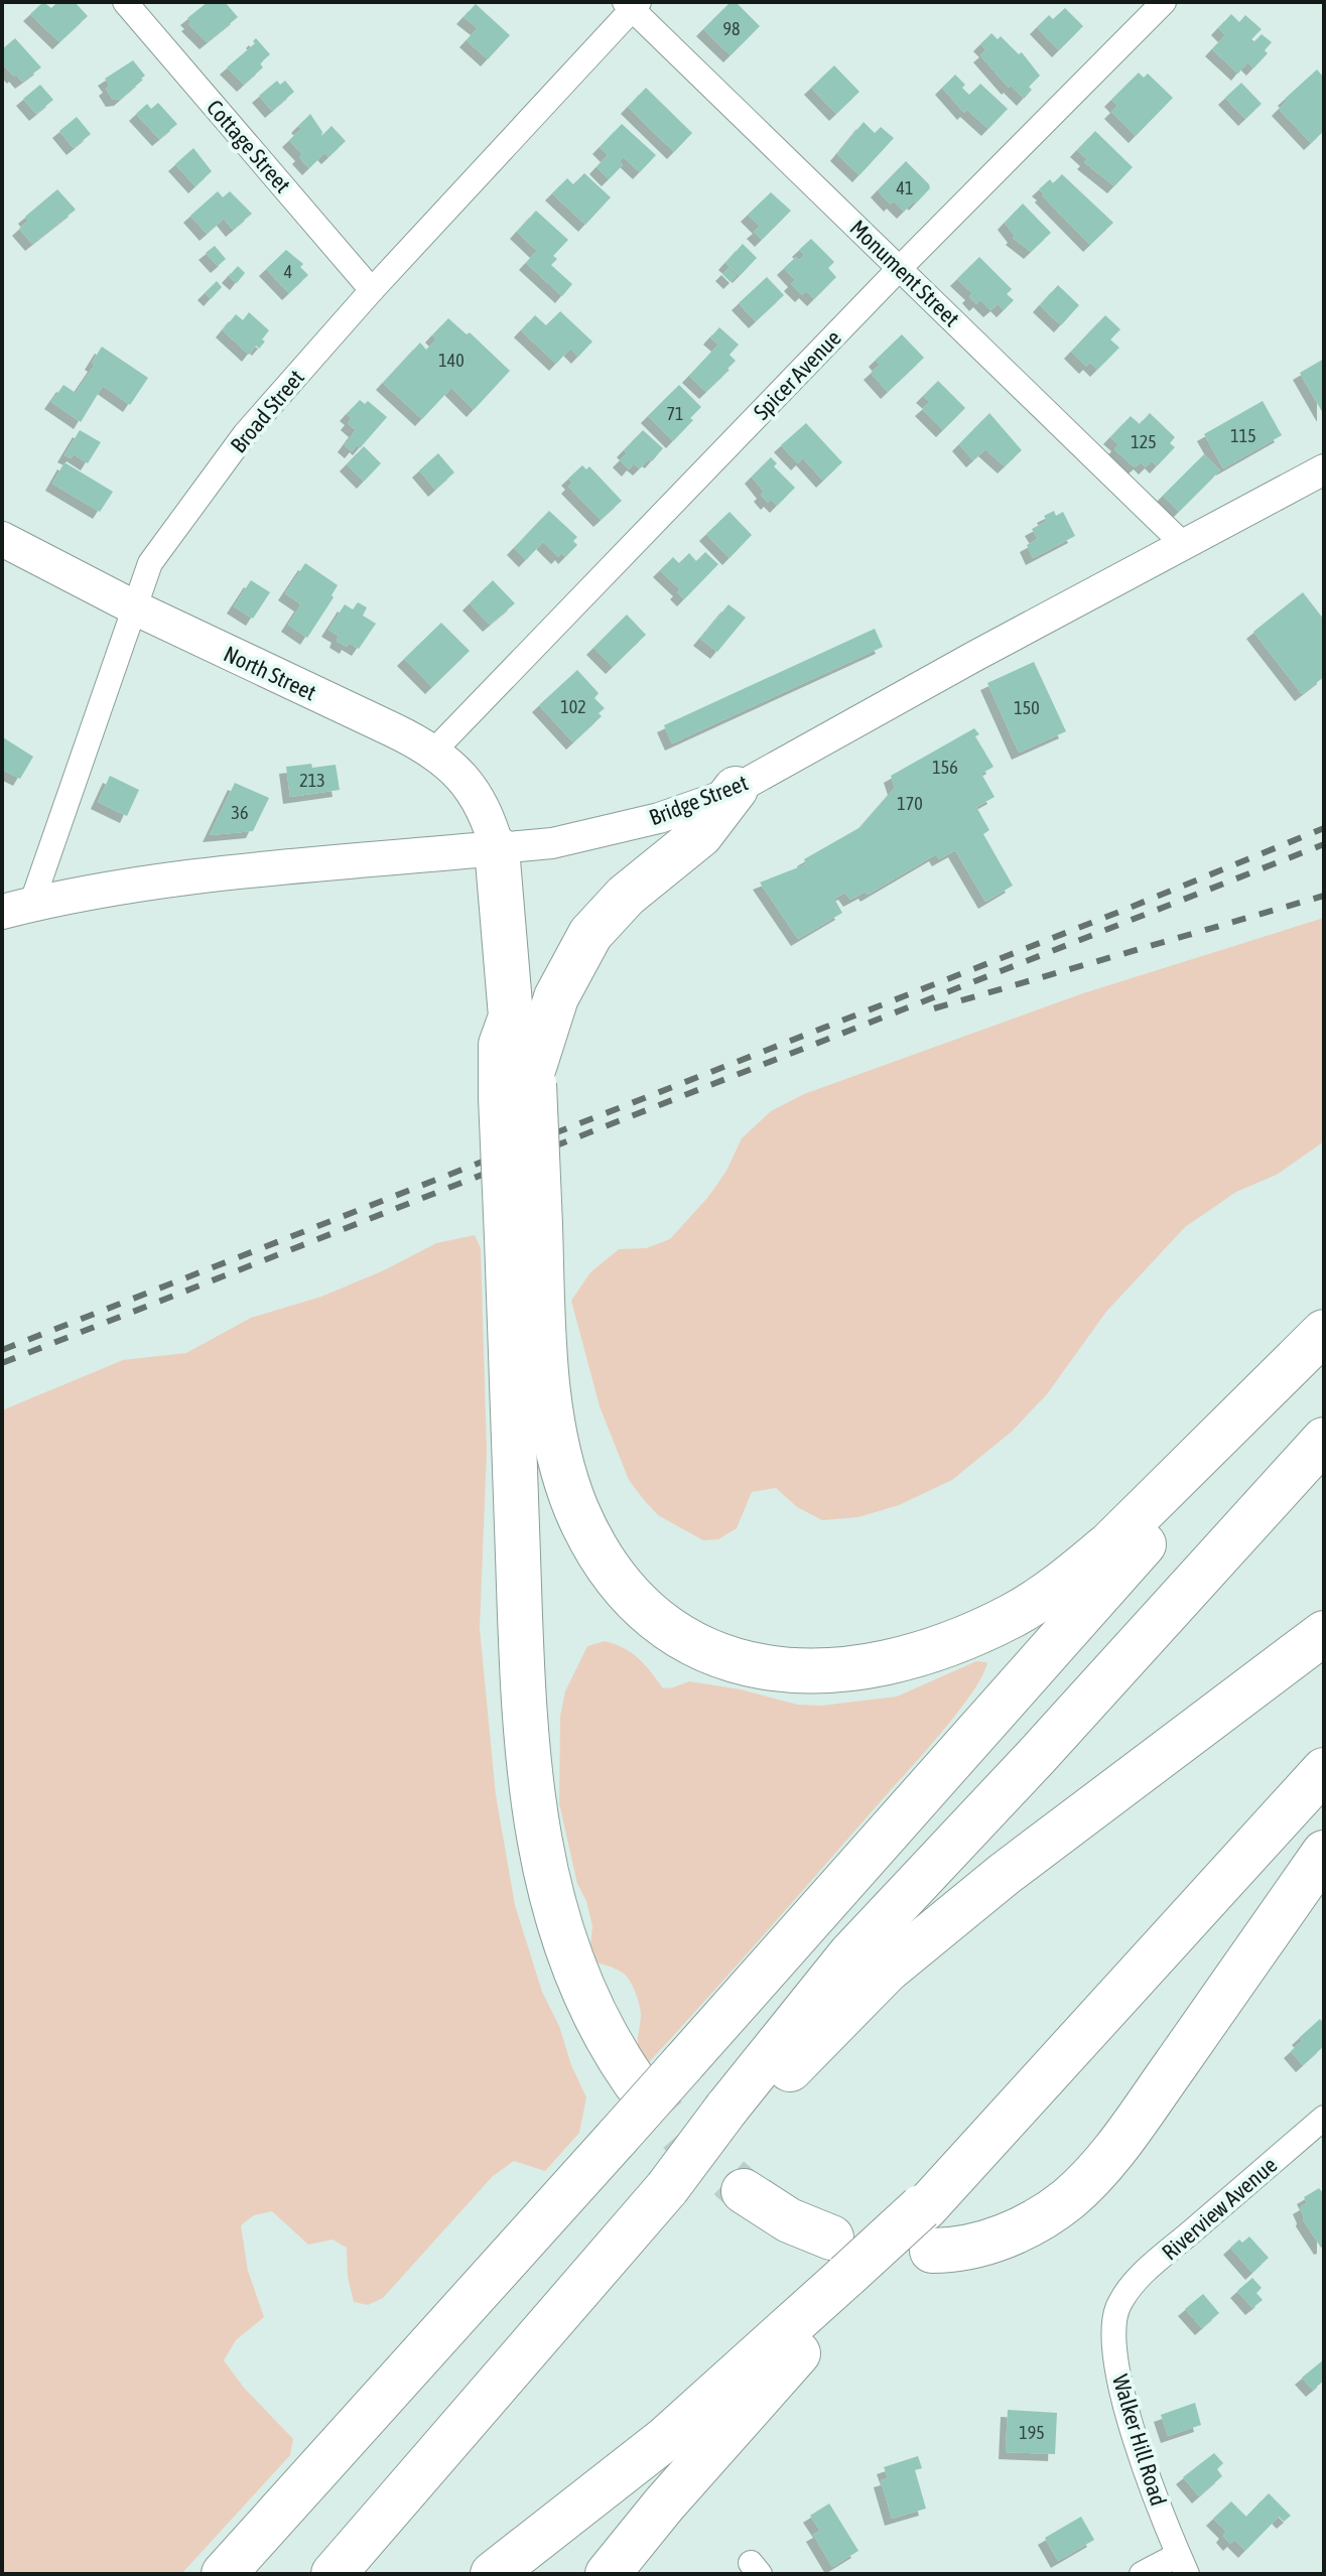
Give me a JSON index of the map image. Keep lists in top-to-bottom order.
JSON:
{
  "streets": {
    "main road": ["North Street", "Bridge Street"],
    "street": [
      "Cottage Street",
      "Monument Street",
      "Spicer Avenue",
      "Broad Street",
      "Riverview Avenue",
      "Walker Hill Road"
    ]
  },
  "crossings": [
    ["Cottage Street", "Broad Street"],
    ["Monument Street", "Spicer Avenue"],
    ["Monument Street", "Broad Street"],
    ["Monument Street", "Bridge Street"],
    ["Spicer Avenue", "North Street"],
    ["Broad Street", "North Street"],
    ["Broad Street", "Bridge Street"],
    ["North Street", "Bridge Street"],
    ["Riverview Avenue", "Walker Hill Road"]
  ],
  "house_numbers": [
    "98",
    "41",
    "4",
    "140",
    "71",
    "115",
    "125",
    "102",
    "150",
    "156",
    "213",
    "170",
    "36",
    "195"
  ]
}
